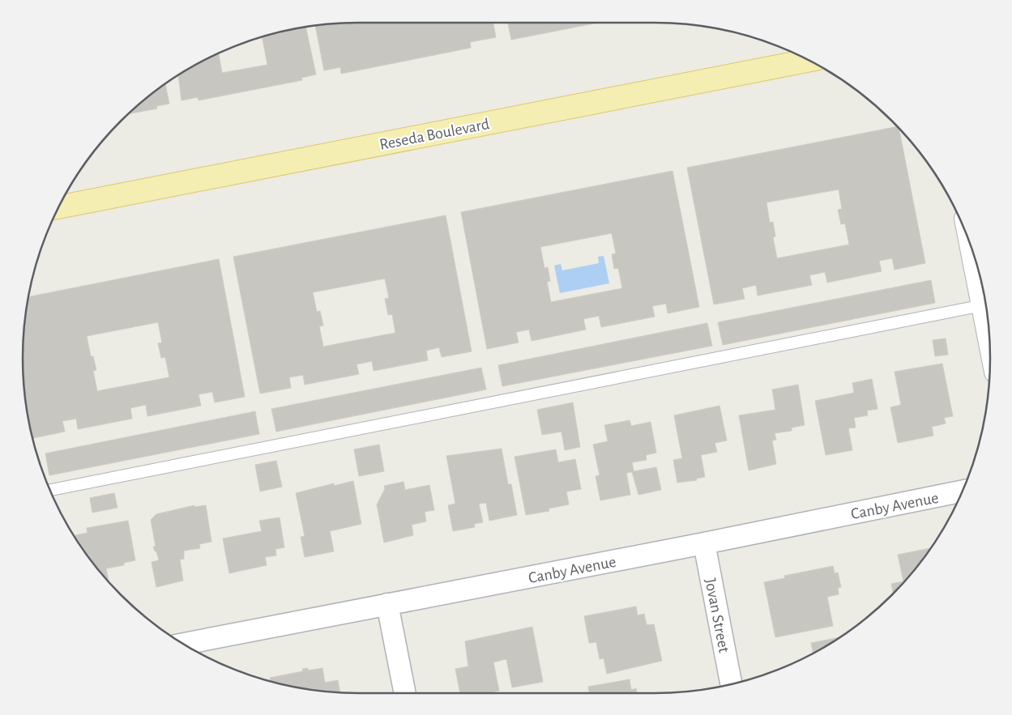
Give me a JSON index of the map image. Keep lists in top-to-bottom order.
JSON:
{
  "streets": {
    "main road": ["Reseda Boulevard"],
    "street": ["Canby Avenue", "Jovan Street"]
  },
  "crossings": [
    ["Canby Avenue", "Jovan Street"]
  ]
}
